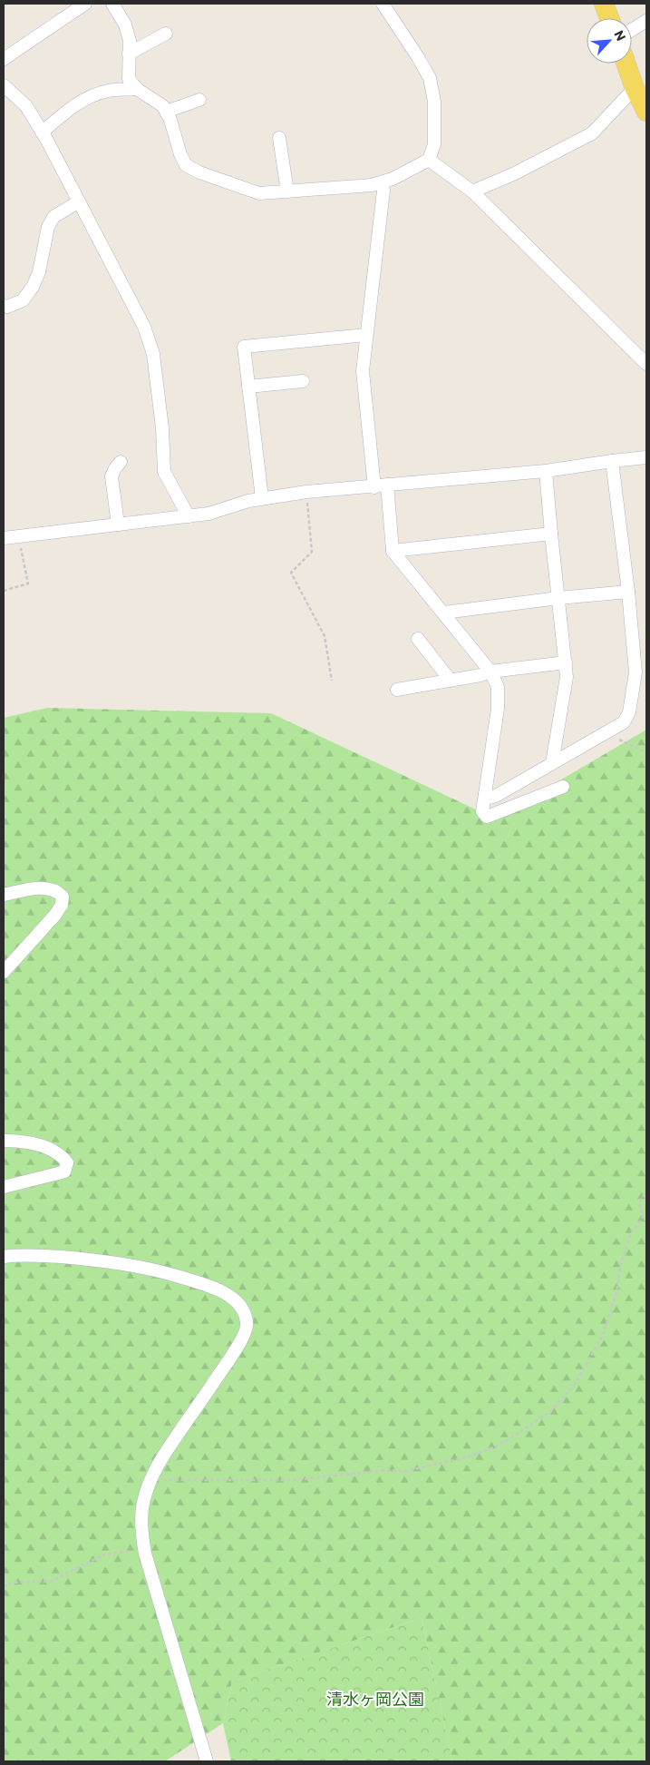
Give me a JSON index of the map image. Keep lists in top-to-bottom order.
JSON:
{
  "parks": ["清水ヶ岡公園"],
  "north": "top right"
}
